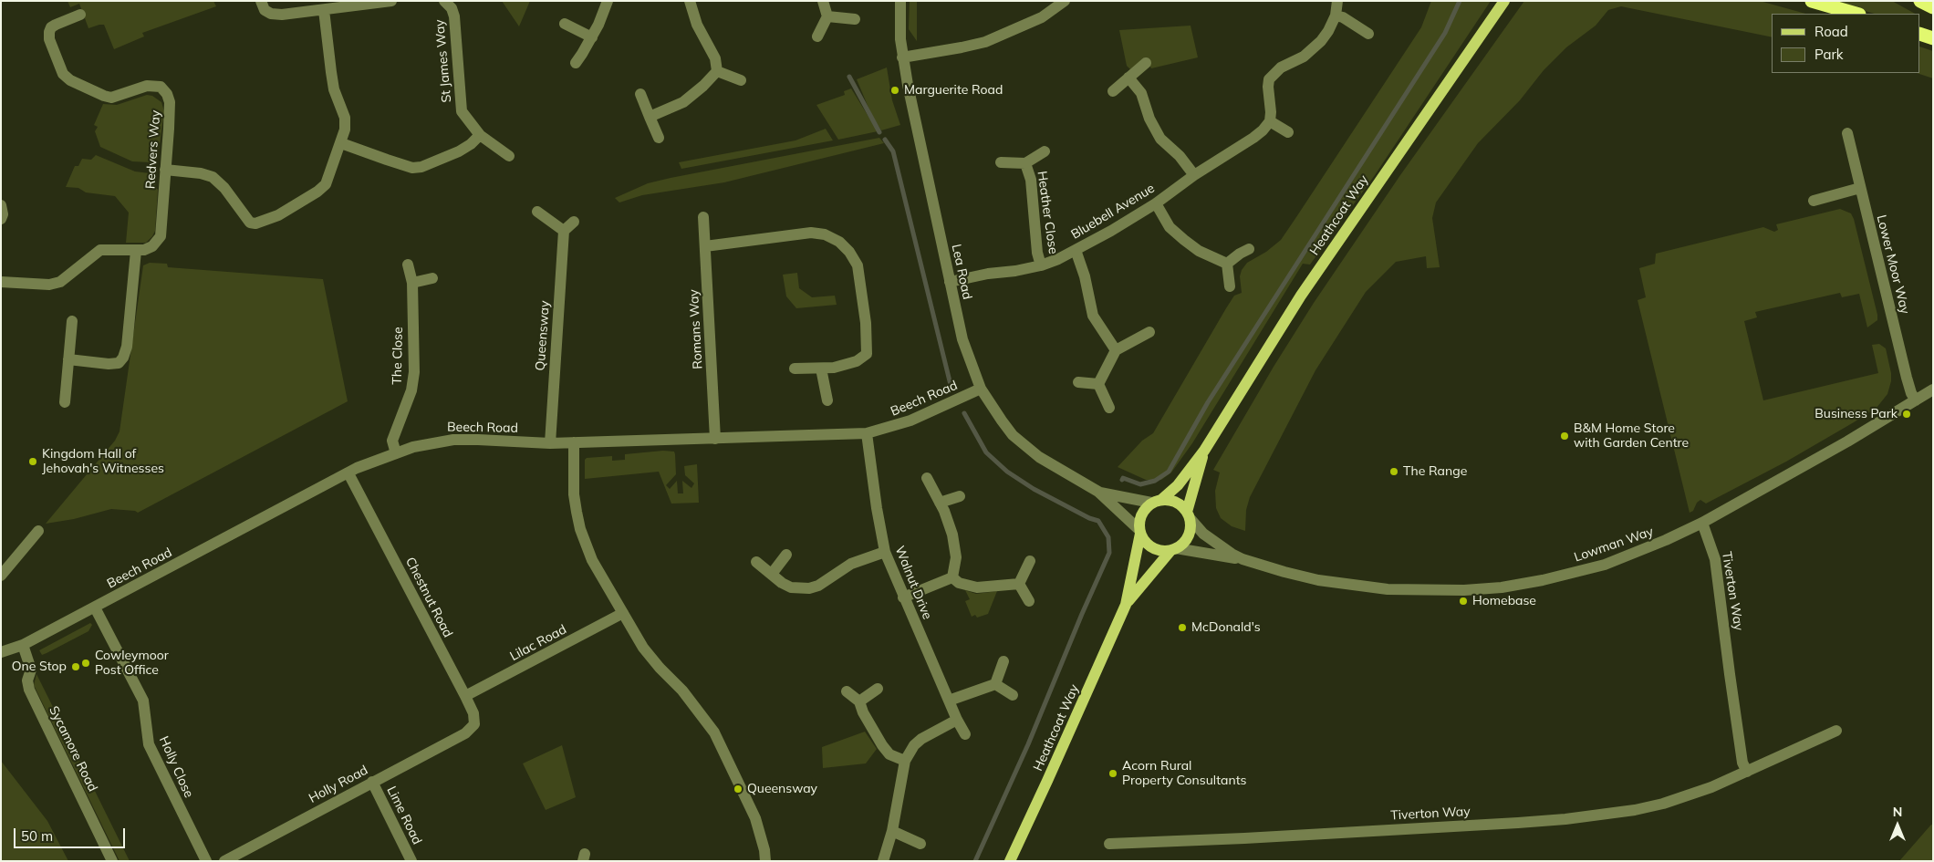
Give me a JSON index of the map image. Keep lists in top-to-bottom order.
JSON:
{
  "streets": {
    "main road": ["Heathcoat Way"],
    "street": [
      "St James Way",
      "Redvers Way",
      "Bluebell Avenue",
      "Heather Close",
      "Lower Moor Way",
      "Lea Road",
      "Romans Way",
      "Queensway",
      "The Close",
      "Beech Road",
      "Lowman Way",
      "Walnut Drive",
      "Tiverton Way",
      "Chestnut Road",
      "Lilac Road",
      "Sycamore Road",
      "Holly Close",
      "Holly Road",
      "Lime Road"
    ]
  },
  "crossings": [
    ["Bluebell Avenue", "Heather Close"],
    ["Bluebell Avenue", "Lea Road"],
    ["Heathcoat Way", "Lea Road"],
    ["Heathcoat Way", "Lowman Way"],
    ["Lower Moor Way", "Lowman Way"],
    ["Lea Road", "Beech Road"],
    ["Lea Road", "Lowman Way"],
    ["Romans Way", "Beech Road"],
    ["Queensway", "Beech Road"],
    ["The Close", "Beech Road"],
    ["Beech Road", "Walnut Drive"],
    ["Beech Road", "Chestnut Road"],
    ["Beech Road", "Sycamore Road"],
    ["Beech Road", "Holly Close"],
    ["Lowman Way", "Tiverton Way"],
    ["Chestnut Road", "Lilac Road"],
    ["Chestnut Road", "Holly Road"],
    ["Holly Road", "Lime Road"]
  ],
  "places": [
    "Marguerite Road",
    "Business Park",
    "B&M Home Store with Garden Centre",
    "Kingdom Hall of Jehovah's Witnesses",
    "The Range",
    "Homebase",
    "McDonald's",
    "Cowleymoor Post Office",
    "One Stop",
    "Acorn Rural Property Consultants",
    "Queensway"
  ],
  "legend": ["Road", "Park"],
  "scale_bar": "50 m",
  "north": "top"
}
